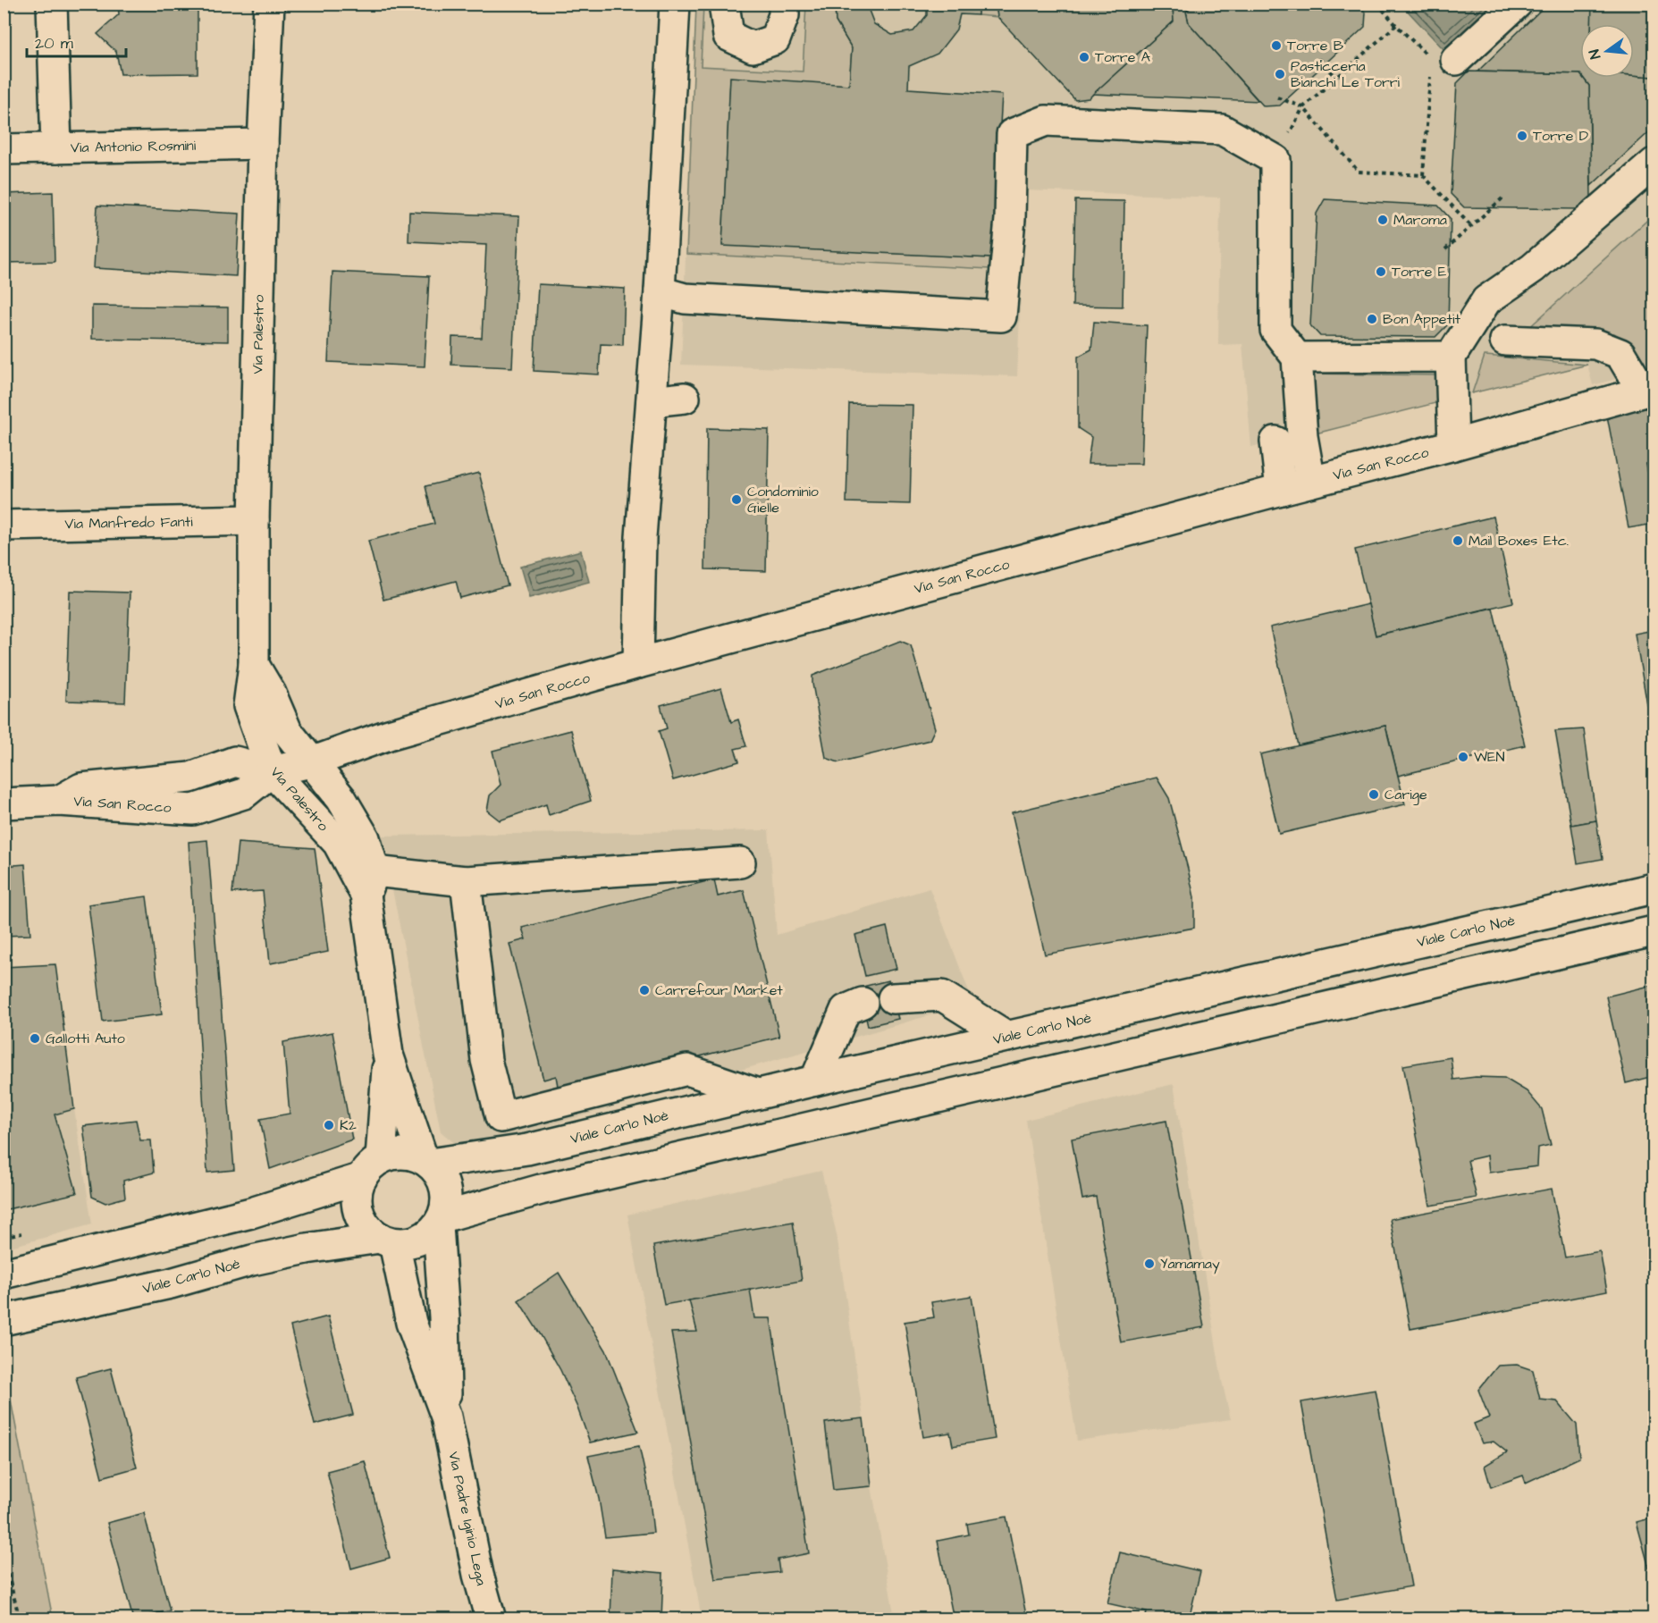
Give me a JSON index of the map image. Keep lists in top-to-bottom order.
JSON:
{
  "streets": {
    "street": [
      "Via Antonio Rosmini",
      "Via Palestro",
      "Via San Rocco",
      "Via Manfredo Fanti",
      "Viale Carlo Noè",
      "Via Padre Iginio Lega"
    ]
  },
  "crossings": [
    ["Via Antonio Rosmini", "Via Palestro"],
    ["Via Palestro", "Via San Rocco"],
    ["Via Palestro", "Via Manfredo Fanti"],
    ["Via Palestro", "Viale Carlo Noè"],
    ["Via Palestro", "Via Padre Iginio Lega"],
    ["Viale Carlo Noè", "Via Padre Iginio Lega"]
  ],
  "places": [
    "Torre B",
    "Torre A",
    "Pasticceria Bianchi Le Torri",
    "Torre D",
    "Maroma",
    "Torre E",
    "Bon Appetit",
    "Condominio Gielle",
    "Mail Boxes Etc.",
    "WEN",
    "Carige",
    "Carrefour Market",
    "Gallotti Auto",
    "K2",
    "Yamamay"
  ],
  "scale_bar": "20 m",
  "north": "left"
}
